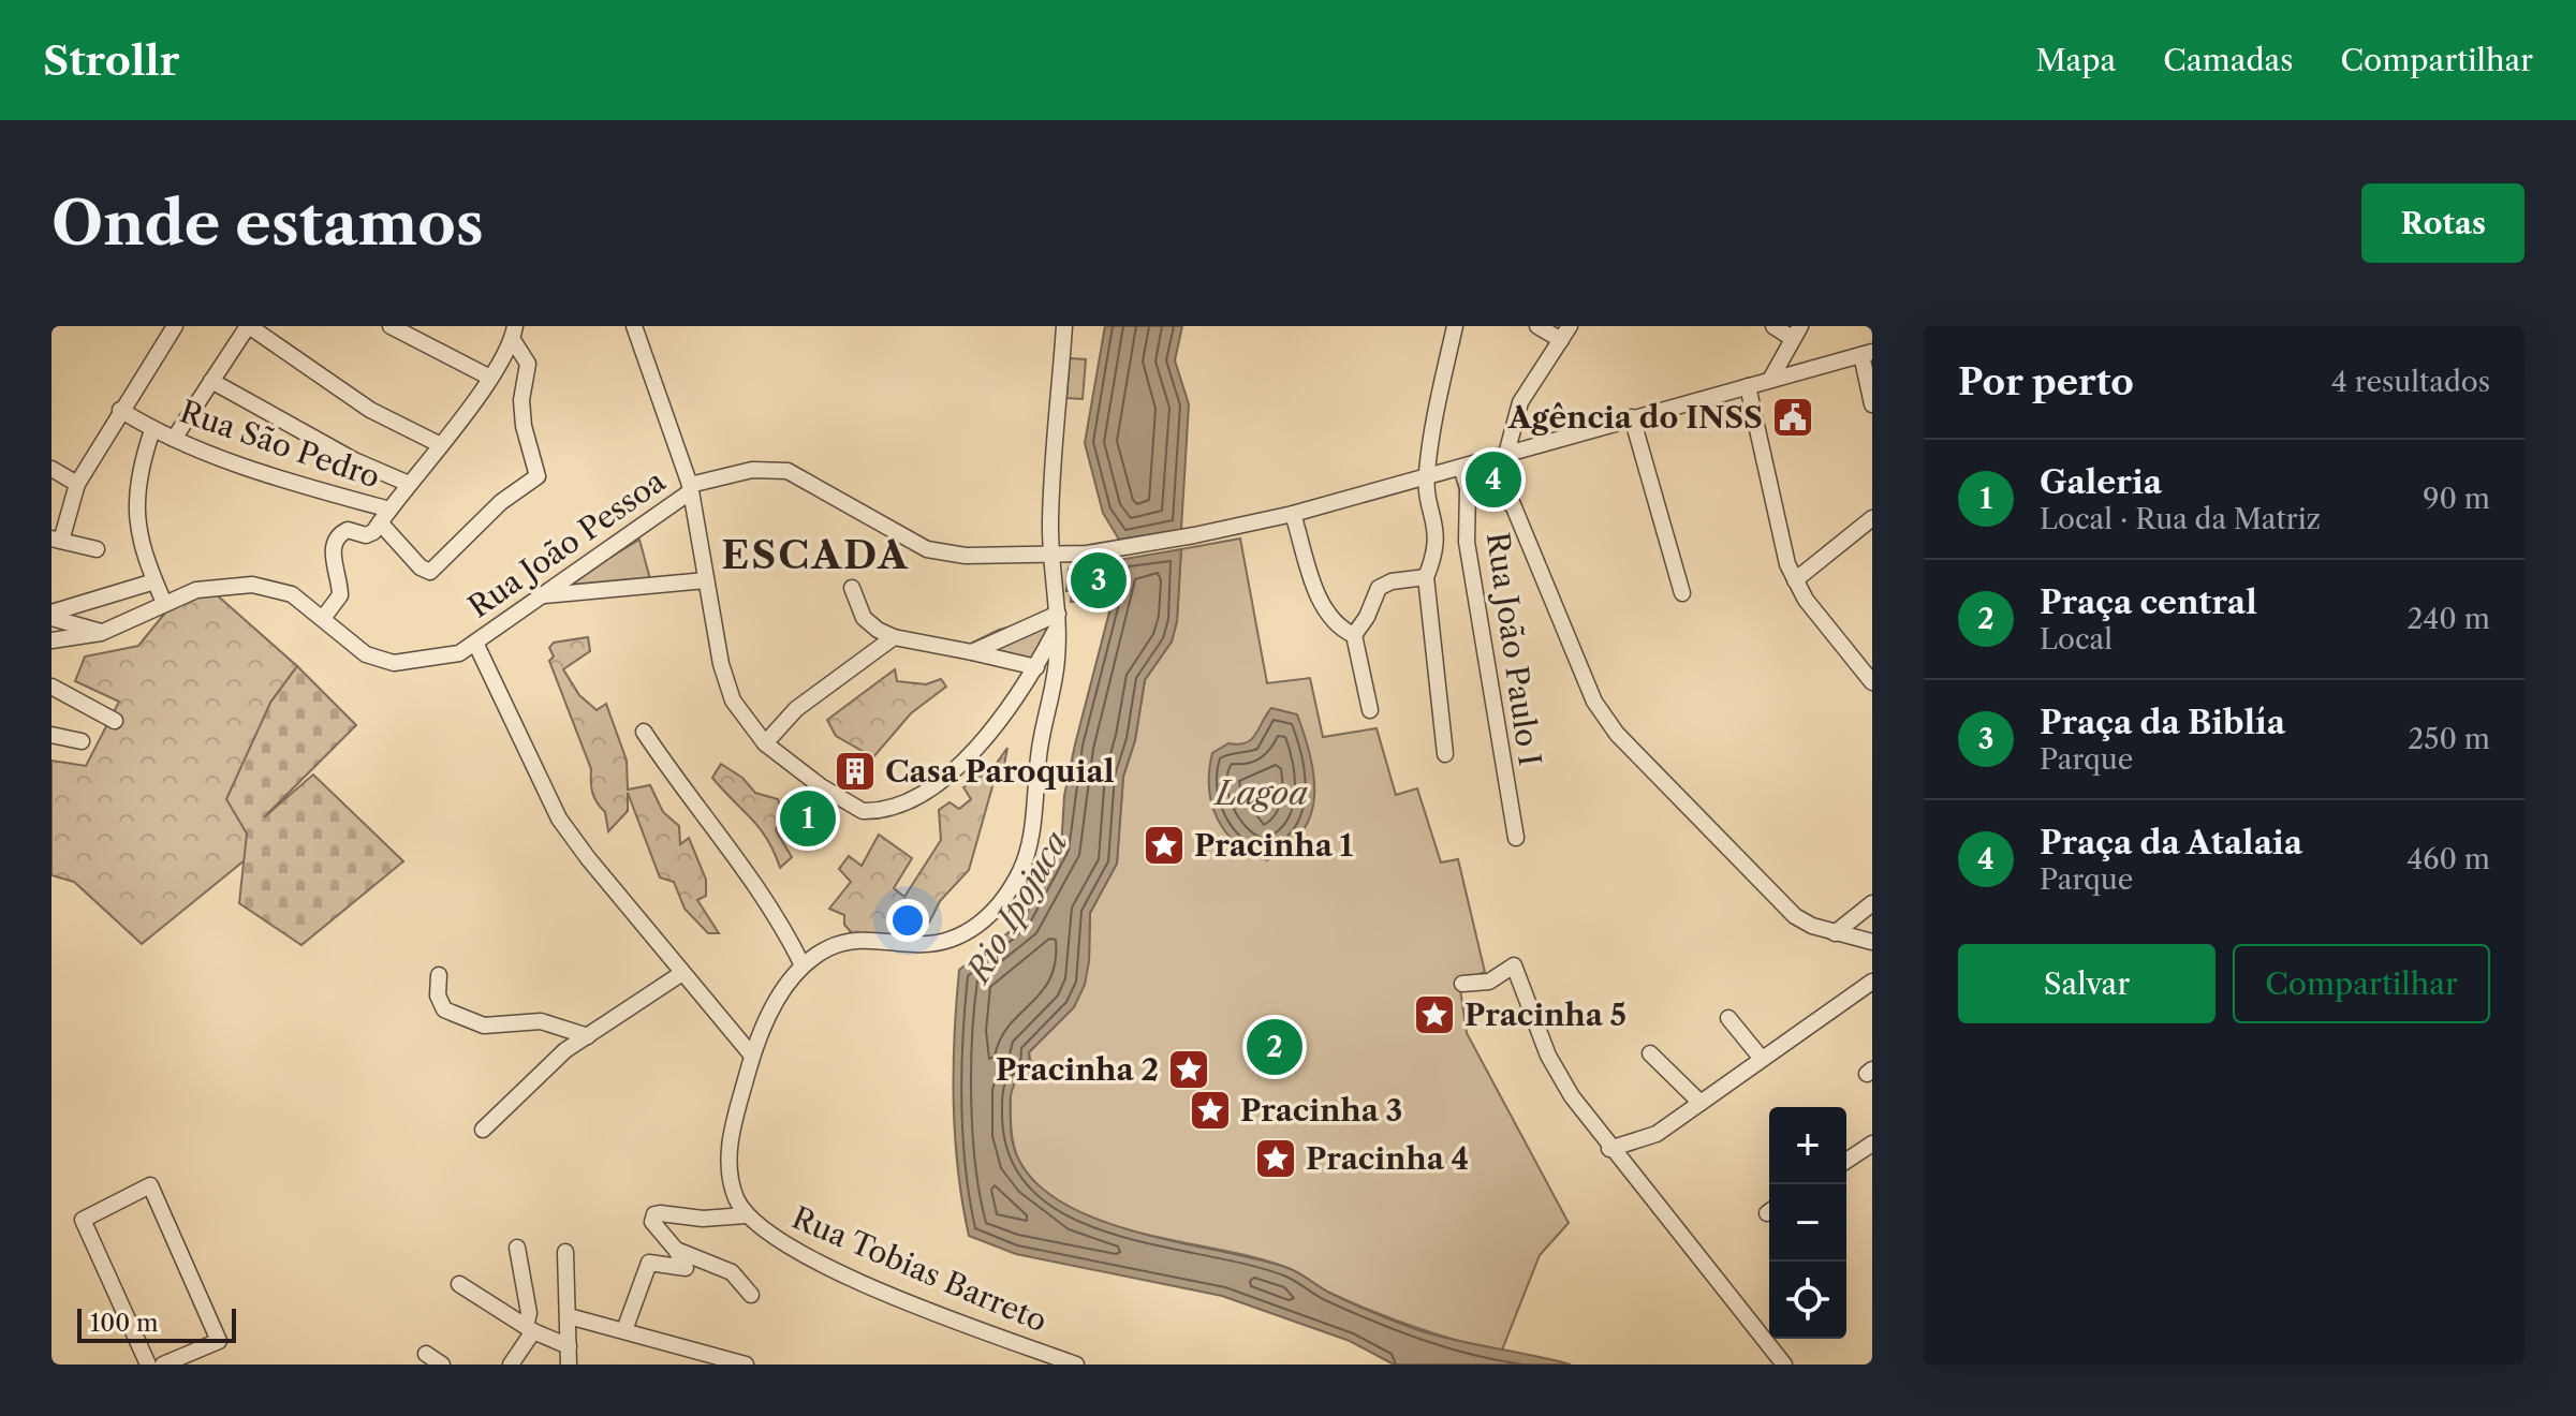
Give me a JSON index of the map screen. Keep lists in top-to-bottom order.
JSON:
{
  "streets": {
    "street": [
      "Rua São Pedro",
      "Rua João Pessoa",
      "Rua João Paulo I",
      "Rua Tobias Barreto"
    ]
  },
  "crossings": [
    ["Rua João Pessoa", "Rua João Paulo I"]
  ],
  "districts": ["ESCADA"],
  "water": ["Lagoa", "Rio Ipojuca"],
  "places": {
    "public building": ["Agência do INSS"],
    "building": ["Casa Paroquial"],
    "place": [
      "Pracinha 1",
      "Pracinha 5",
      "Pracinha 2",
      "Pracinha 3",
      "Pracinha 4"
    ]
  },
  "scale_bar": "100 m",
  "page": {
    "header": "Strollr",
    "nav": ["Mapa", "Camadas", "Compartilhar"],
    "buttons": [
      "Rotas",
      ["Salvar", "Compartilhar"]
    ],
    "title": "Onde estamos",
    "heading": ["Por perto", "4 resultados"],
    "list": [
      {
        "mark": "1",
        "name": "Galeria",
        "note": "Local · Rua da Matriz",
        "value": "90 m"
      },
      {
        "mark": "2",
        "name": "Praça central",
        "note": "Local",
        "value": "240 m"
      },
      {
        "mark": "3",
        "name": "Praça da Biblía",
        "note": "Parque",
        "value": "250 m"
      },
      {
        "mark": "4",
        "name": "Praça da Atalaia",
        "note": "Parque",
        "value": "460 m"
      }
    ],
    "pins": [
      "4",
      "3",
      "1",
      "2"
    ],
    "map_buttons": ["+", "−"],
    "scale": "100 m"
  }
}
